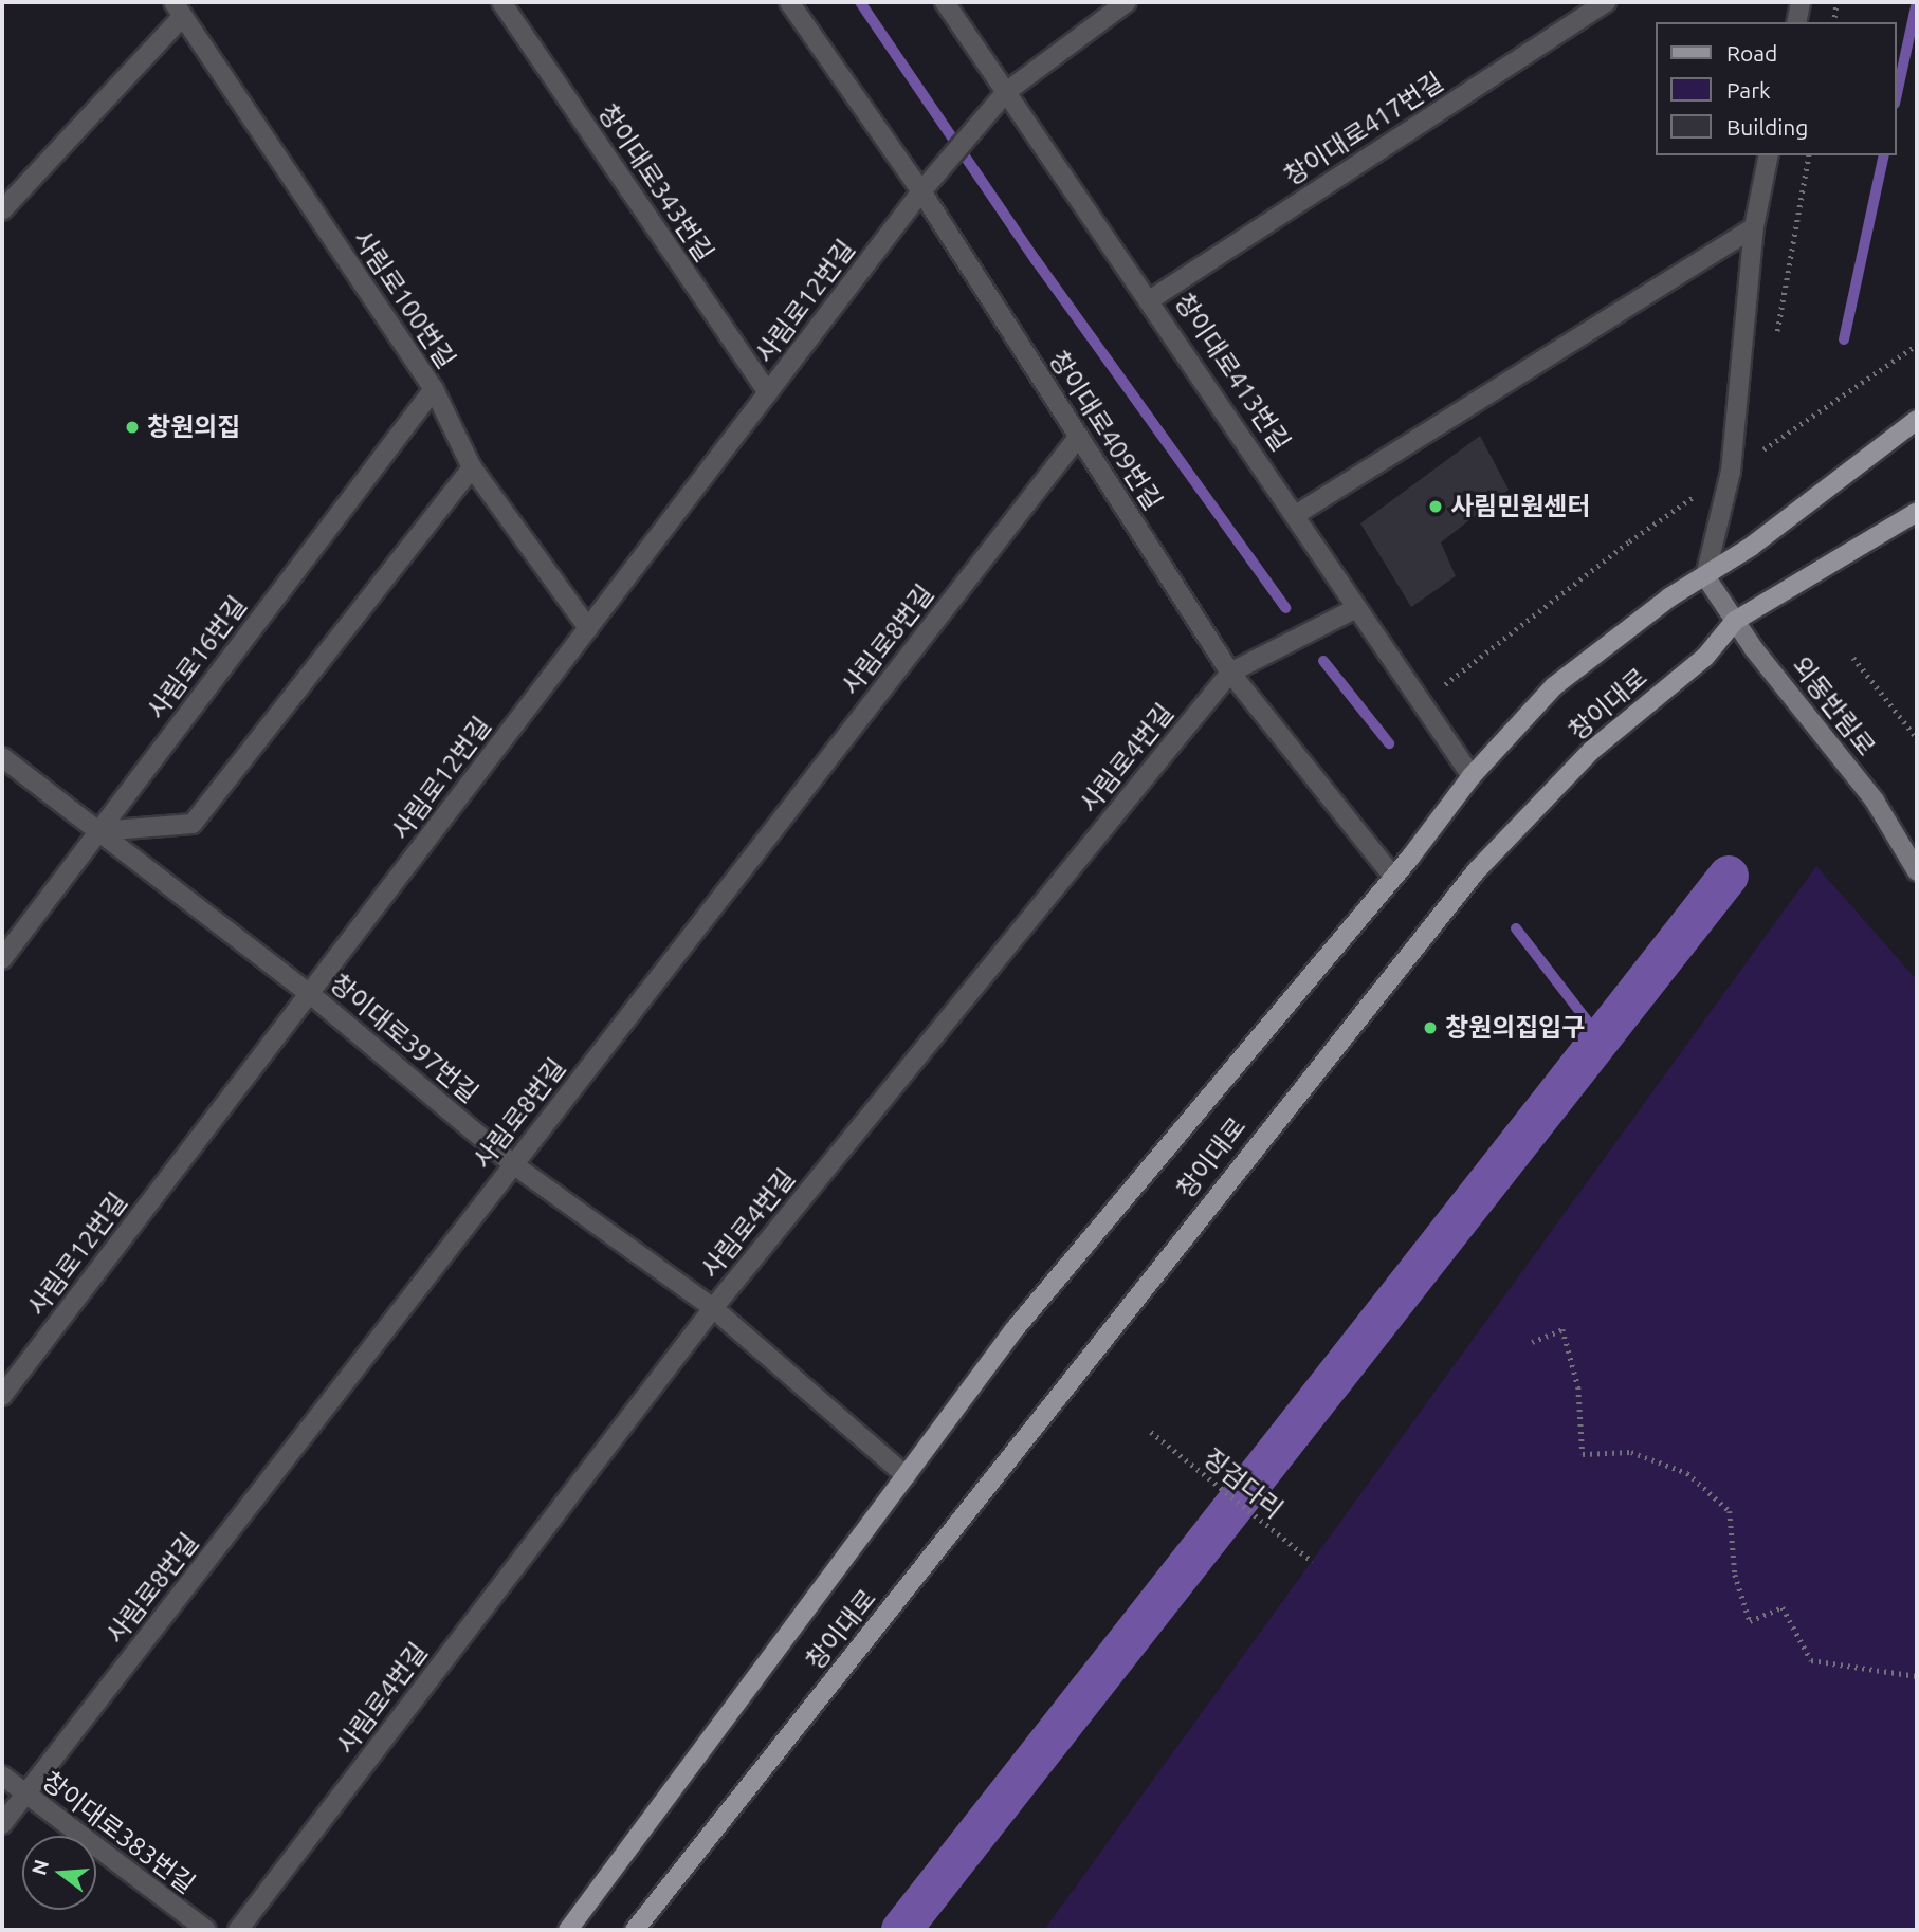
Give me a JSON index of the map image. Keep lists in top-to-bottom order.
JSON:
{
  "streets": {
    "main road": ["창이대로", "외동반림로"],
    "street": [
      "창이대로417번길",
      "창이대로343번길",
      "사림로100번길",
      "사림로12번길",
      "창이대로413번길",
      "창이대로409번길",
      "사림로8번길",
      "사림로16번길",
      "사림로4번길",
      "창이대로397번길",
      "창이대로383번길"
    ],
    "path": ["징검다리"]
  },
  "crossings": [
    ["창이대로417번길", "창이대로413번길"],
    ["창이대로343번길", "사림로12번길"],
    ["사림로100번길", "사림로12번길"],
    ["사림로100번길", "사림로16번길"],
    ["사림로12번길", "창이대로413번길"],
    ["사림로12번길", "창이대로409번길"],
    ["사림로12번길", "창이대로397번길"],
    ["창이대로413번길", "창이대로"],
    ["창이대로413번길", "사림로4번길"],
    ["창이대로409번길", "사림로8번길"],
    ["창이대로409번길", "창이대로"],
    ["창이대로409번길", "사림로4번길"],
    ["사림로8번길", "창이대로397번길"],
    ["사림로8번길", "창이대로383번길"],
    ["사림로16번길", "창이대로397번길"],
    ["창이대로", "외동반림로"],
    ["창이대로", "창이대로397번길"],
    ["사림로4번길", "창이대로397번길"]
  ],
  "places": ["창원의집", "사림민원센터", "창원의집입구"],
  "legend": ["Road", "Park", "Building"],
  "north": "left"
}
